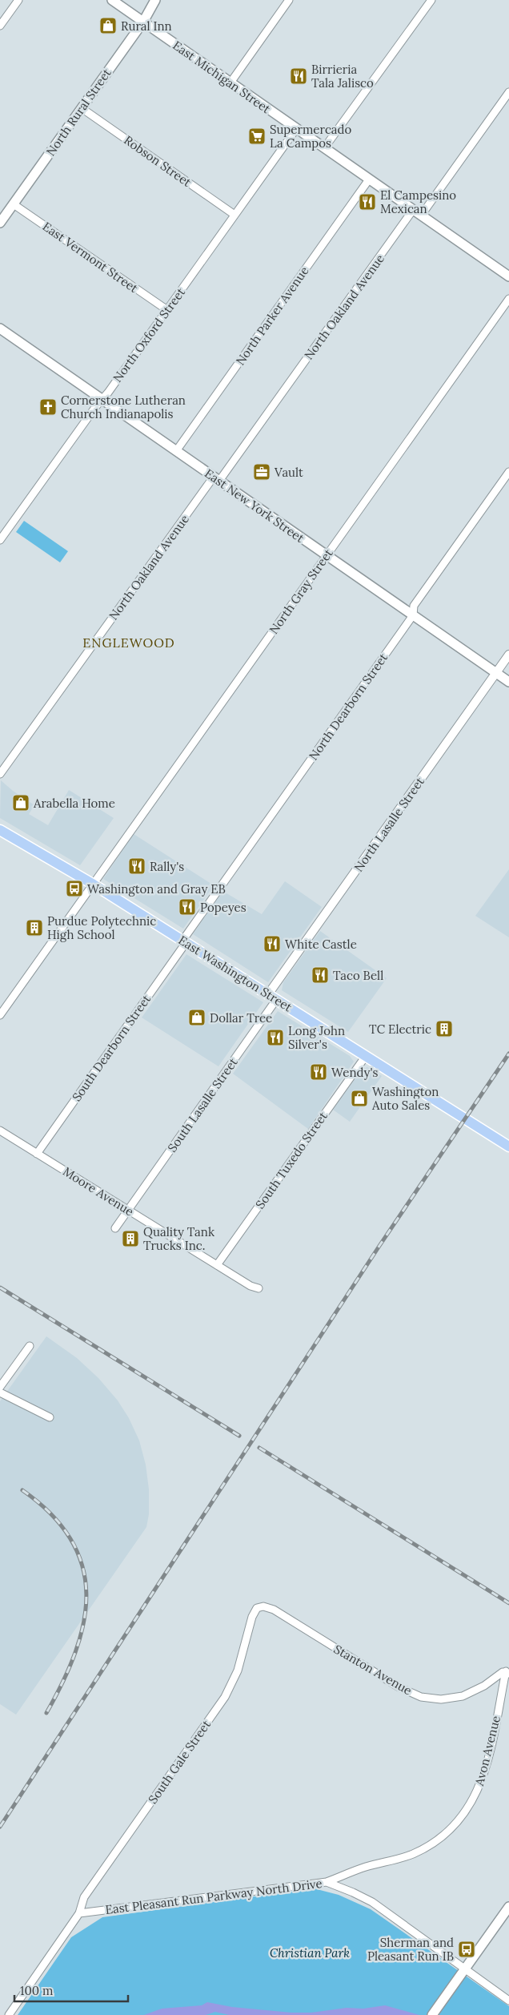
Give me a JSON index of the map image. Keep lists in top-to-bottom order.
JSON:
{
  "streets": {
    "main road": [
      "East Michigan Street",
      "North Rural Street",
      "East New York Street",
      "East Washington Street"
    ],
    "street": [
      "Robson Street",
      "East Vermont Street",
      "North Oakland Avenue",
      "North Parker Avenue",
      "North Oxford Street",
      "North Gray Street",
      "North Dearborn Street",
      "North Lasalle Street",
      "South Dearborn Street",
      "South Lasalle Street",
      "South Tuxedo Street",
      "Moore Avenue",
      "Stanton Avenue",
      "Avon Avenue",
      "South Gale Street",
      "East Pleasant Run Parkway North Drive"
    ]
  },
  "crossings": [
    ["East Michigan Street", "North Rural Street"],
    ["East Michigan Street", "North Oakland Avenue"],
    ["East Michigan Street", "North Parker Avenue"],
    ["East Michigan Street", "North Oxford Street"],
    ["North Rural Street", "Robson Street"],
    ["North Rural Street", "East Vermont Street"],
    ["Robson Street", "North Oxford Street"],
    ["East Vermont Street", "North Oxford Street"],
    ["North Oakland Avenue", "East New York Street"],
    ["North Parker Avenue", "East New York Street"],
    ["North Oxford Street", "East New York Street"],
    ["East New York Street", "North Gray Street"],
    ["East New York Street", "North Dearborn Street"],
    ["East New York Street", "North Lasalle Street"],
    ["North Gray Street", "East Washington Street"],
    ["North Dearborn Street", "East Washington Street"],
    ["North Dearborn Street", "South Dearborn Street"],
    ["North Lasalle Street", "East Washington Street"],
    ["North Lasalle Street", "South Lasalle Street"],
    ["East Washington Street", "South Dearborn Street"],
    ["East Washington Street", "South Lasalle Street"],
    ["East Washington Street", "South Tuxedo Street"],
    ["South Dearborn Street", "Moore Avenue"],
    ["South Lasalle Street", "Moore Avenue"],
    ["South Tuxedo Street", "Moore Avenue"],
    ["Stanton Avenue", "Avon Avenue"],
    ["Stanton Avenue", "South Gale Street"],
    ["Avon Avenue", "East Pleasant Run Parkway North Drive"],
    ["South Gale Street", "East Pleasant Run Parkway North Drive"]
  ],
  "districts": ["ENGLEWOOD"],
  "parks": ["Christian Park"],
  "places": {
    "shop": [
      "Rural Inn",
      "Arabella Home",
      "Dollar Tree",
      "Washington Auto Sales"
    ],
    "restaurant": [
      "Birrieria Tala Jalisco",
      "El Campesino Mexican",
      "Rally's",
      "Popeyes",
      "White Castle",
      "Taco Bell",
      "Long John Silver's",
      "Wendy's"
    ],
    "supermarket": ["Supermercado La Campos"],
    "church": ["Cornerstone Lutheran Church Indianapolis"],
    "office": ["Vault"],
    "bus stop": ["Washington and Gray EB", "Sherman and Pleasant Run IB"],
    "building": ["Purdue Polytechnic High School", "TC Electric", "Quality Tank Trucks Inc."]
  },
  "scale_bar": "100 m"
}
